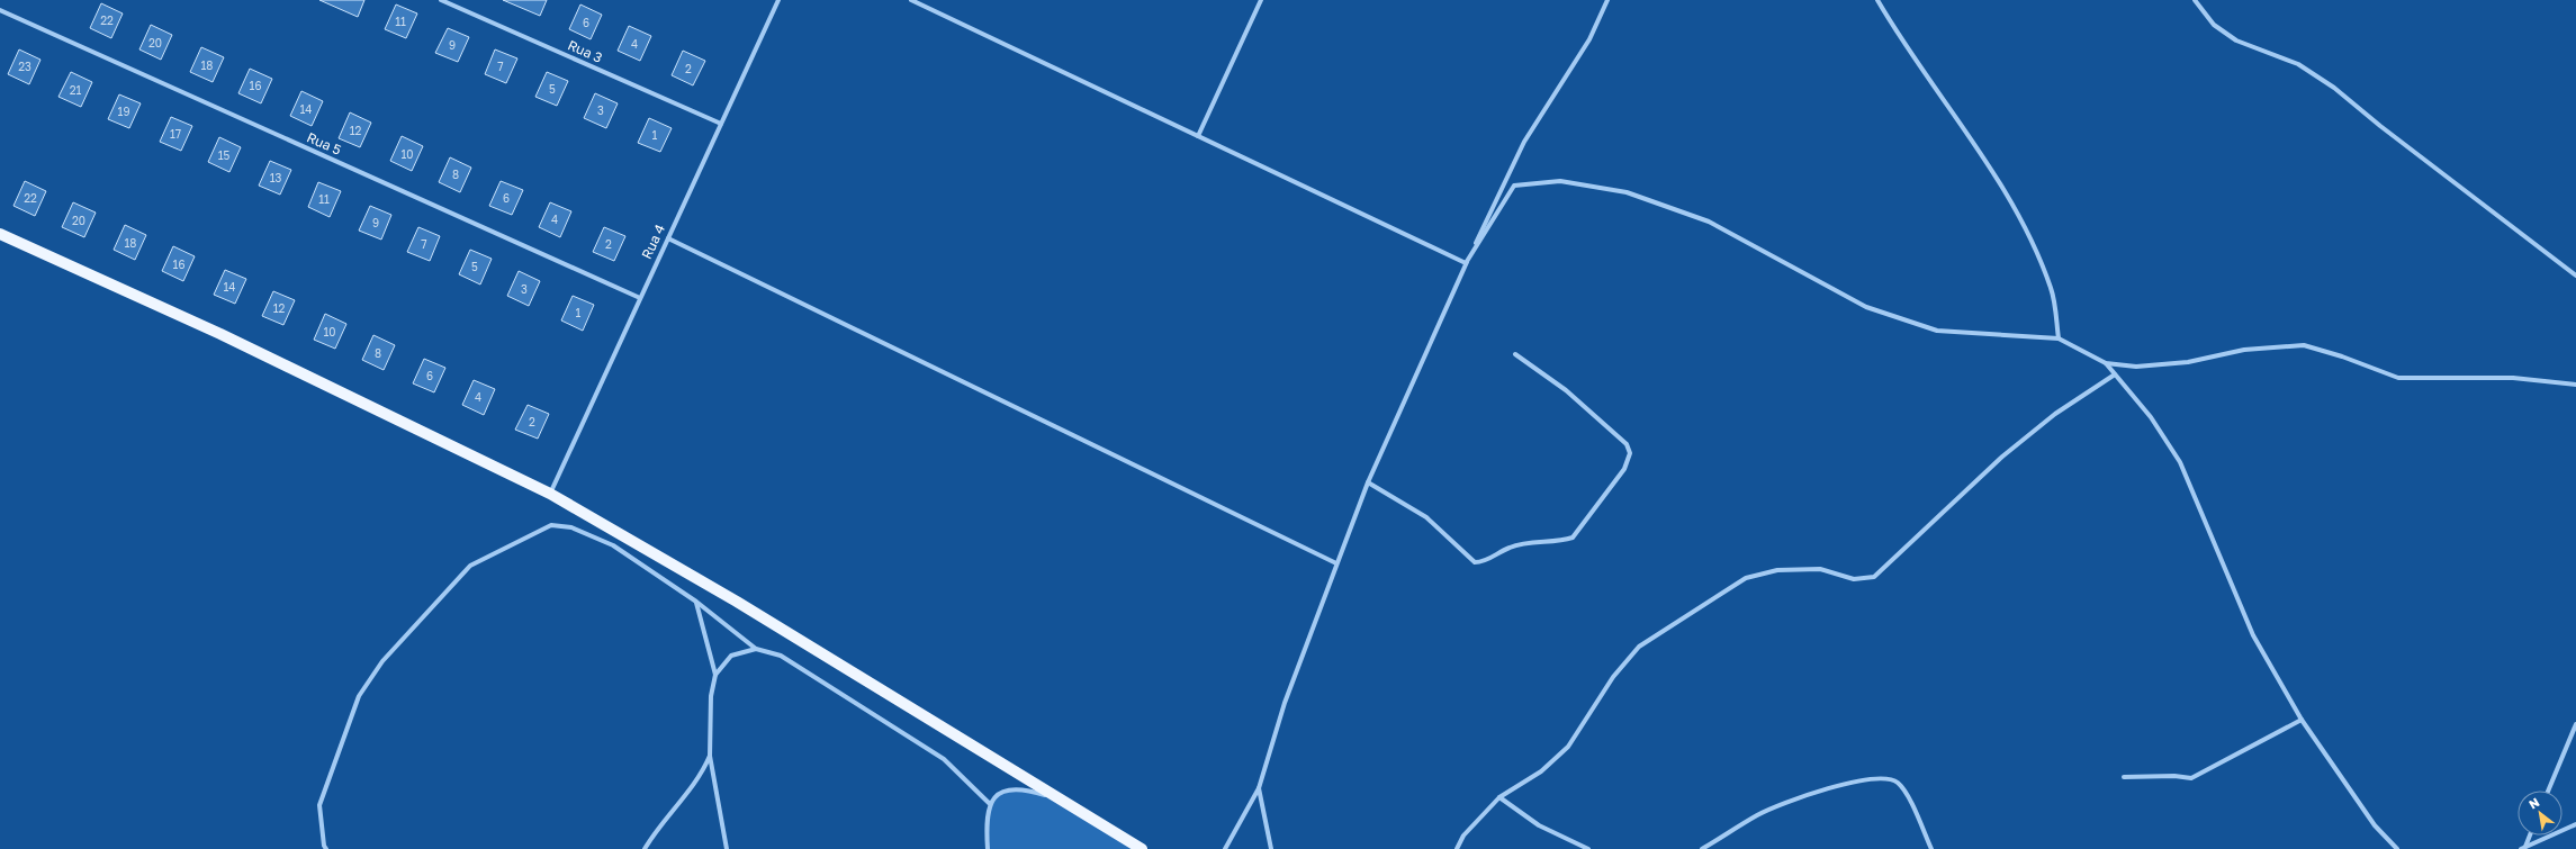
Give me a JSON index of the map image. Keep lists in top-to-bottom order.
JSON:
{
  "streets": {
    "street": ["Rua 3", "Rua 5", "Rua 4"]
  },
  "crossings": [
    ["Rua 3", "Rua 4"],
    ["Rua 5", "Rua 4"]
  ],
  "house_numbers": [
    "22",
    "11",
    "6",
    "20",
    "4",
    "9",
    "18",
    "23",
    "7",
    "2",
    "16",
    "5",
    "21",
    "14",
    "3",
    "19",
    "12",
    "17",
    "1",
    "10",
    "15",
    "8",
    "13",
    "22",
    "6",
    "11",
    "4",
    "20",
    "9",
    "18",
    "7",
    "2",
    "16",
    "5",
    "14",
    "3",
    "12",
    "1",
    "10",
    "8",
    "6",
    "4",
    "2"
  ],
  "north": "top left"
}
